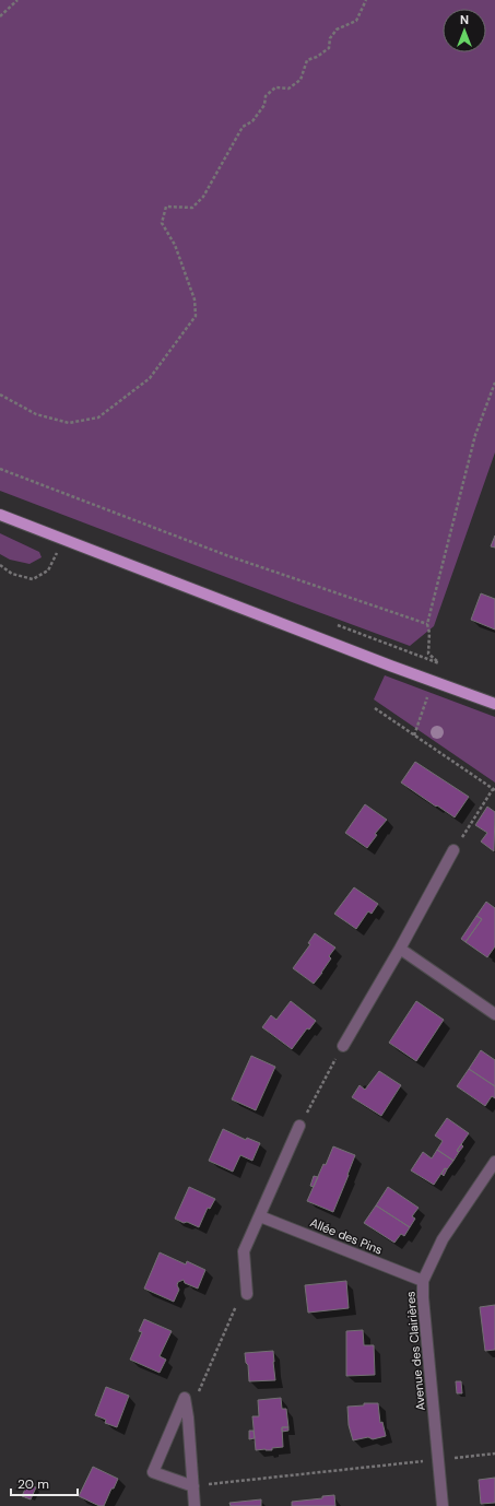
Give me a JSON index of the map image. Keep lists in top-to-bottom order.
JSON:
{
  "streets": {
    "street": ["Allée des Pins", "Avenue des Clairières"]
  },
  "crossings": [
    ["Allée des Pins", "Avenue des Clairières"]
  ],
  "scale_bar": "20 m",
  "north": "top"
}
